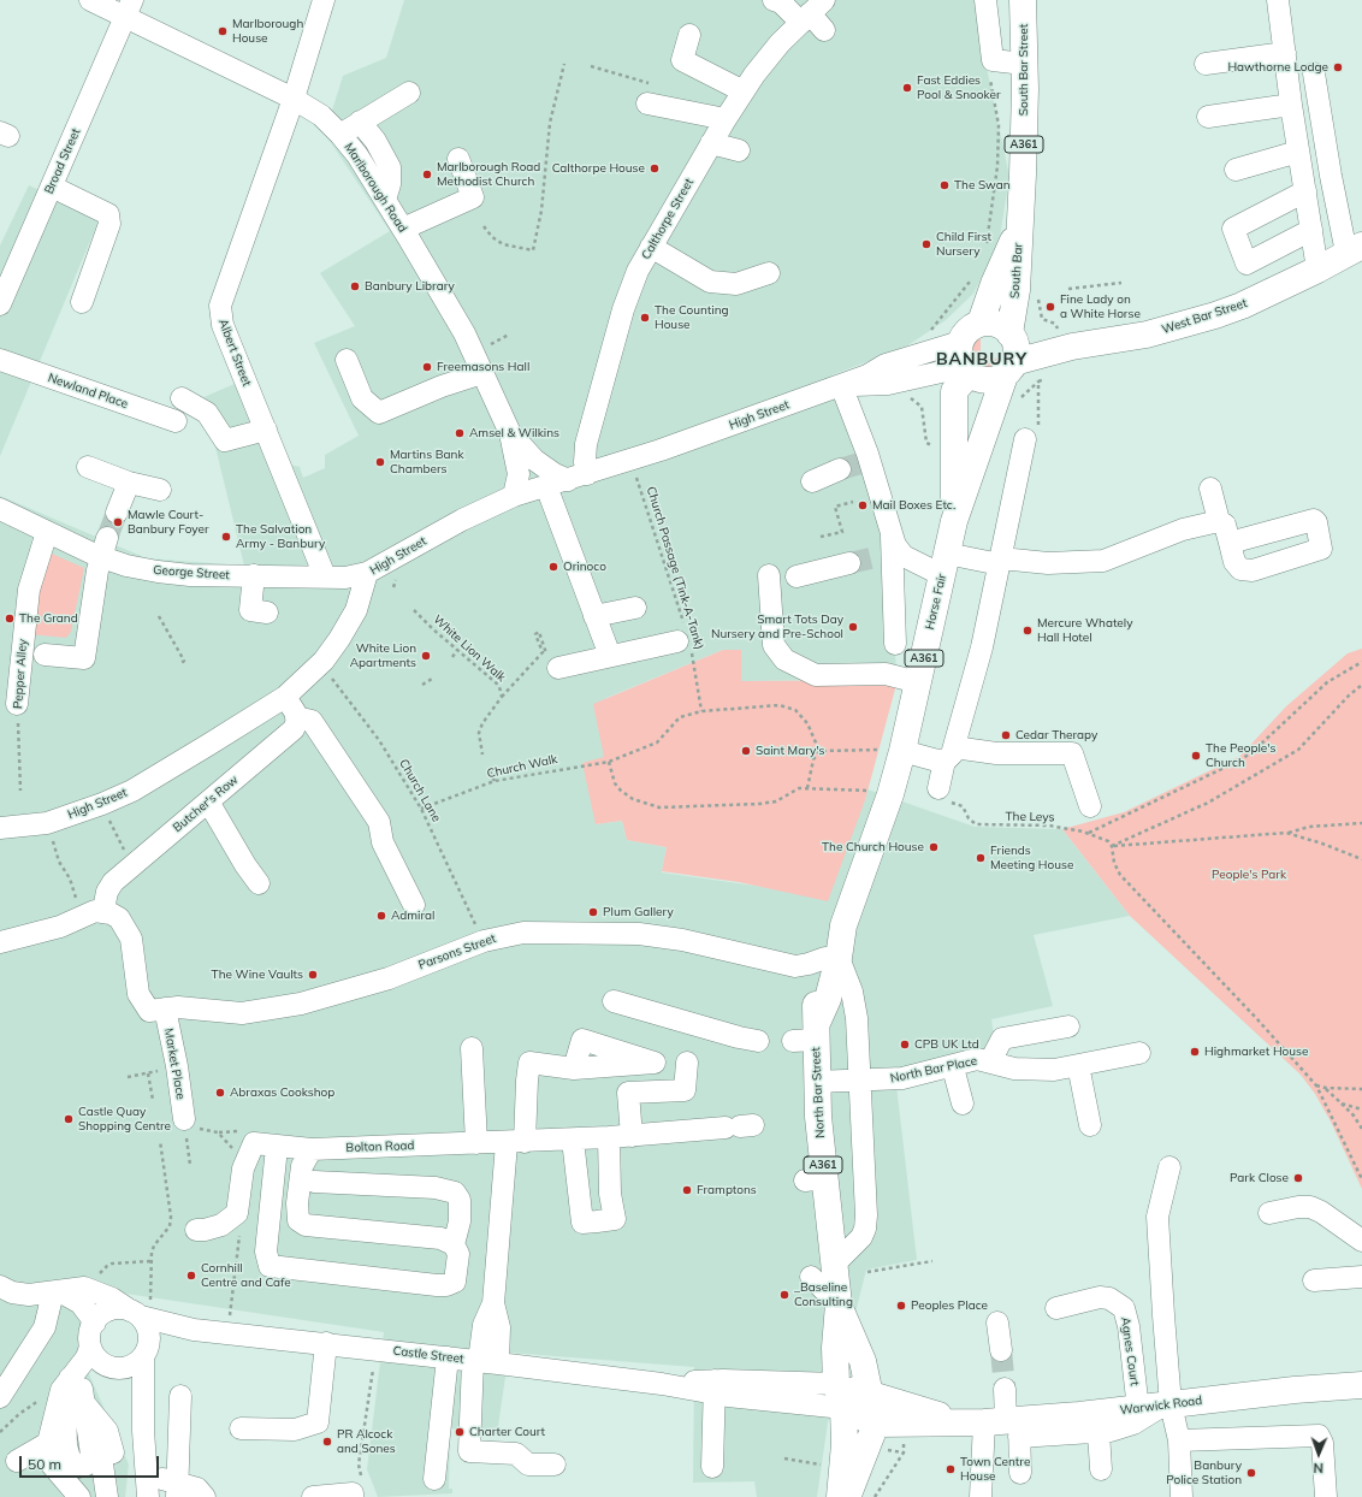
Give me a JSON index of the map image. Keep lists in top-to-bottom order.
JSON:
{
  "streets": {
    "main road": [
      "South Bar Street",
      "A361",
      "South Bar",
      "West Bar Street",
      "Horse Fair",
      "North Bar Street",
      "Warwick Road"
    ],
    "street": [
      "Broad Street",
      "Marlborough Road",
      "Calthorpe Street",
      "Albert Street",
      "Newland Place",
      "High Street",
      "George Street",
      "Pepper Alley",
      "Butcher's Row",
      "Parsons Street",
      "Market Place",
      "North Bar Place",
      "Bolton Road",
      "Agnes Court",
      "Castle Street"
    ],
    "path": [
      "Church Passage (Tink-A-Tank)",
      "White Lion Walk",
      "Church Walk",
      "Church Lane",
      "The Leys"
    ]
  },
  "crossings": [
    ["South Bar Street", "South Bar"],
    ["A361", "North Bar Street"],
    ["A361", "Castle Street"],
    ["A361", "Warwick Road"],
    ["Broad Street", "Marlborough Road"],
    ["Marlborough Road", "Calthorpe Street"],
    ["Marlborough Road", "Albert Street"],
    ["Marlborough Road", "High Street"],
    ["Calthorpe Street", "High Street"],
    ["South Bar", "West Bar Street"],
    ["South Bar", "High Street"],
    ["South Bar", "Horse Fair"],
    ["West Bar Street", "High Street"],
    ["West Bar Street", "Horse Fair"],
    ["Albert Street", "George Street"],
    ["High Street", "Church Passage (Tink-A-Tank)"],
    ["High Street", "George Street"],
    ["High Street", "Horse Fair"],
    ["High Street", "Church Lane"],
    ["Church Passage (Tink-A-Tank)", "Church Walk"],
    ["George Street", "Pepper Alley"],
    ["Horse Fair", "North Bar Street"],
    ["Church Walk", "Church Lane"],
    ["Church Lane", "Parsons Street"],
    ["Butcher's Row", "Market Place"],
    ["Parsons Street", "Market Place"],
    ["Parsons Street", "North Bar Street"],
    ["North Bar Place", "North Bar Street"],
    ["North Bar Street", "Castle Street"],
    ["North Bar Street", "Warwick Road"],
    ["Agnes Court", "Warwick Road"],
    ["Castle Street", "Warwick Road"]
  ],
  "districts": ["BANBURY"],
  "parks": ["People's Park"],
  "places": [
    "Marlborough House",
    "Hawthorne Lodge",
    "Fast Eddies Pool & Snooker",
    "Calthorpe House",
    "Marlborough Road Methodist Church",
    "The Swan",
    "Child First Nursery",
    "Banbury Library",
    "Fine Lady on a White Horse",
    "The Counting House",
    "Freemasons Hall",
    "Amsel & Wilkins",
    "Martins Bank Chambers",
    "Mail Boxes Etc.",
    "Mawle Court- Banbury Foyer",
    "The Salvation Army - Banbury",
    "Orinoco",
    "The Grand",
    "Smart Tots Day Nursery and Pre-School",
    "Mercure Whately Hall Hotel",
    "White Lion Apartments",
    "Cedar Therapy",
    "Saint Mary's",
    "The People's Church",
    "The Church House",
    "Friends Meeting House",
    "Plum Gallery",
    "Admiral",
    "The Wine Vaults",
    "CPB UK Ltd",
    "Highmarket House",
    "Abraxas Cookshop",
    "Castle Quay Shopping Centre",
    "Park Close",
    "Framptons",
    "Cornhill Centre and Cafe",
    "_Baseline Consulting",
    "Peoples Place",
    "Charter Court",
    "PR Alcock and Sones",
    "Town Centre House",
    "Banbury Police Station"
  ],
  "scale_bar": "50 m",
  "north": "bottom"
}
